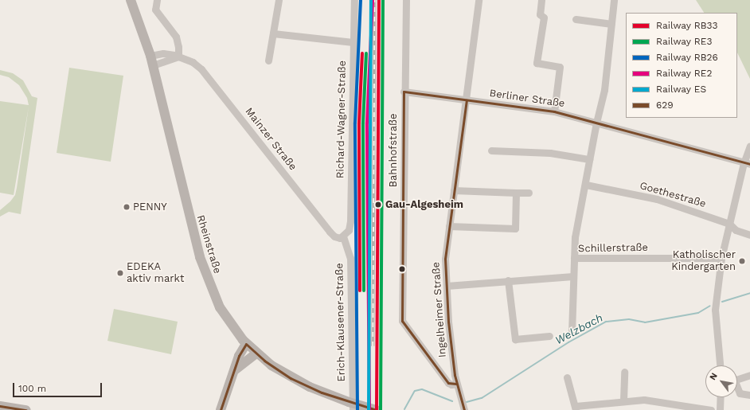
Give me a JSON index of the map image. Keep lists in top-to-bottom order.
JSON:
{
  "streets": {
    "main road": ["Rheinstraße"],
    "street": [
      "Berliner Straße",
      "Richard-Wagner-Straße",
      "Mainzer Straße",
      "Bahnhofstraße",
      "Goethestraße",
      "Schillerstraße",
      "Ingelheimer Straße",
      "Erich-Klausener-Straße"
    ]
  },
  "crossings": [
    ["Berliner Straße", "Ingelheimer Straße"],
    ["Richard-Wagner-Straße", "Mainzer Straße"],
    ["Richard-Wagner-Straße", "Erich-Klausener-Straße"],
    ["Mainzer Straße", "Rheinstraße"],
    ["Mainzer Straße", "Erich-Klausener-Straße"],
    ["Bahnhofstraße", "Ingelheimer Straße"],
    ["Rheinstraße", "Erich-Klausener-Straße"]
  ],
  "water": ["Welzbach"],
  "places": [
    "Gau-Algesheim",
    "PENNY",
    "Katholischer Kindergarten",
    "EDEKA aktiv markt"
  ],
  "lines": [
    "rail line RB33",
    "rail line RE3",
    "rail line RB26",
    "rail line RE2",
    "rail line ES",
    "transit line 629"
  ],
  "legend": [
    "Railway RB33",
    "Railway RE3",
    "Railway RB26",
    "Railway RE2",
    "Railway ES",
    "629"
  ],
  "scale_bar": "100 m",
  "north": "top left"
}
